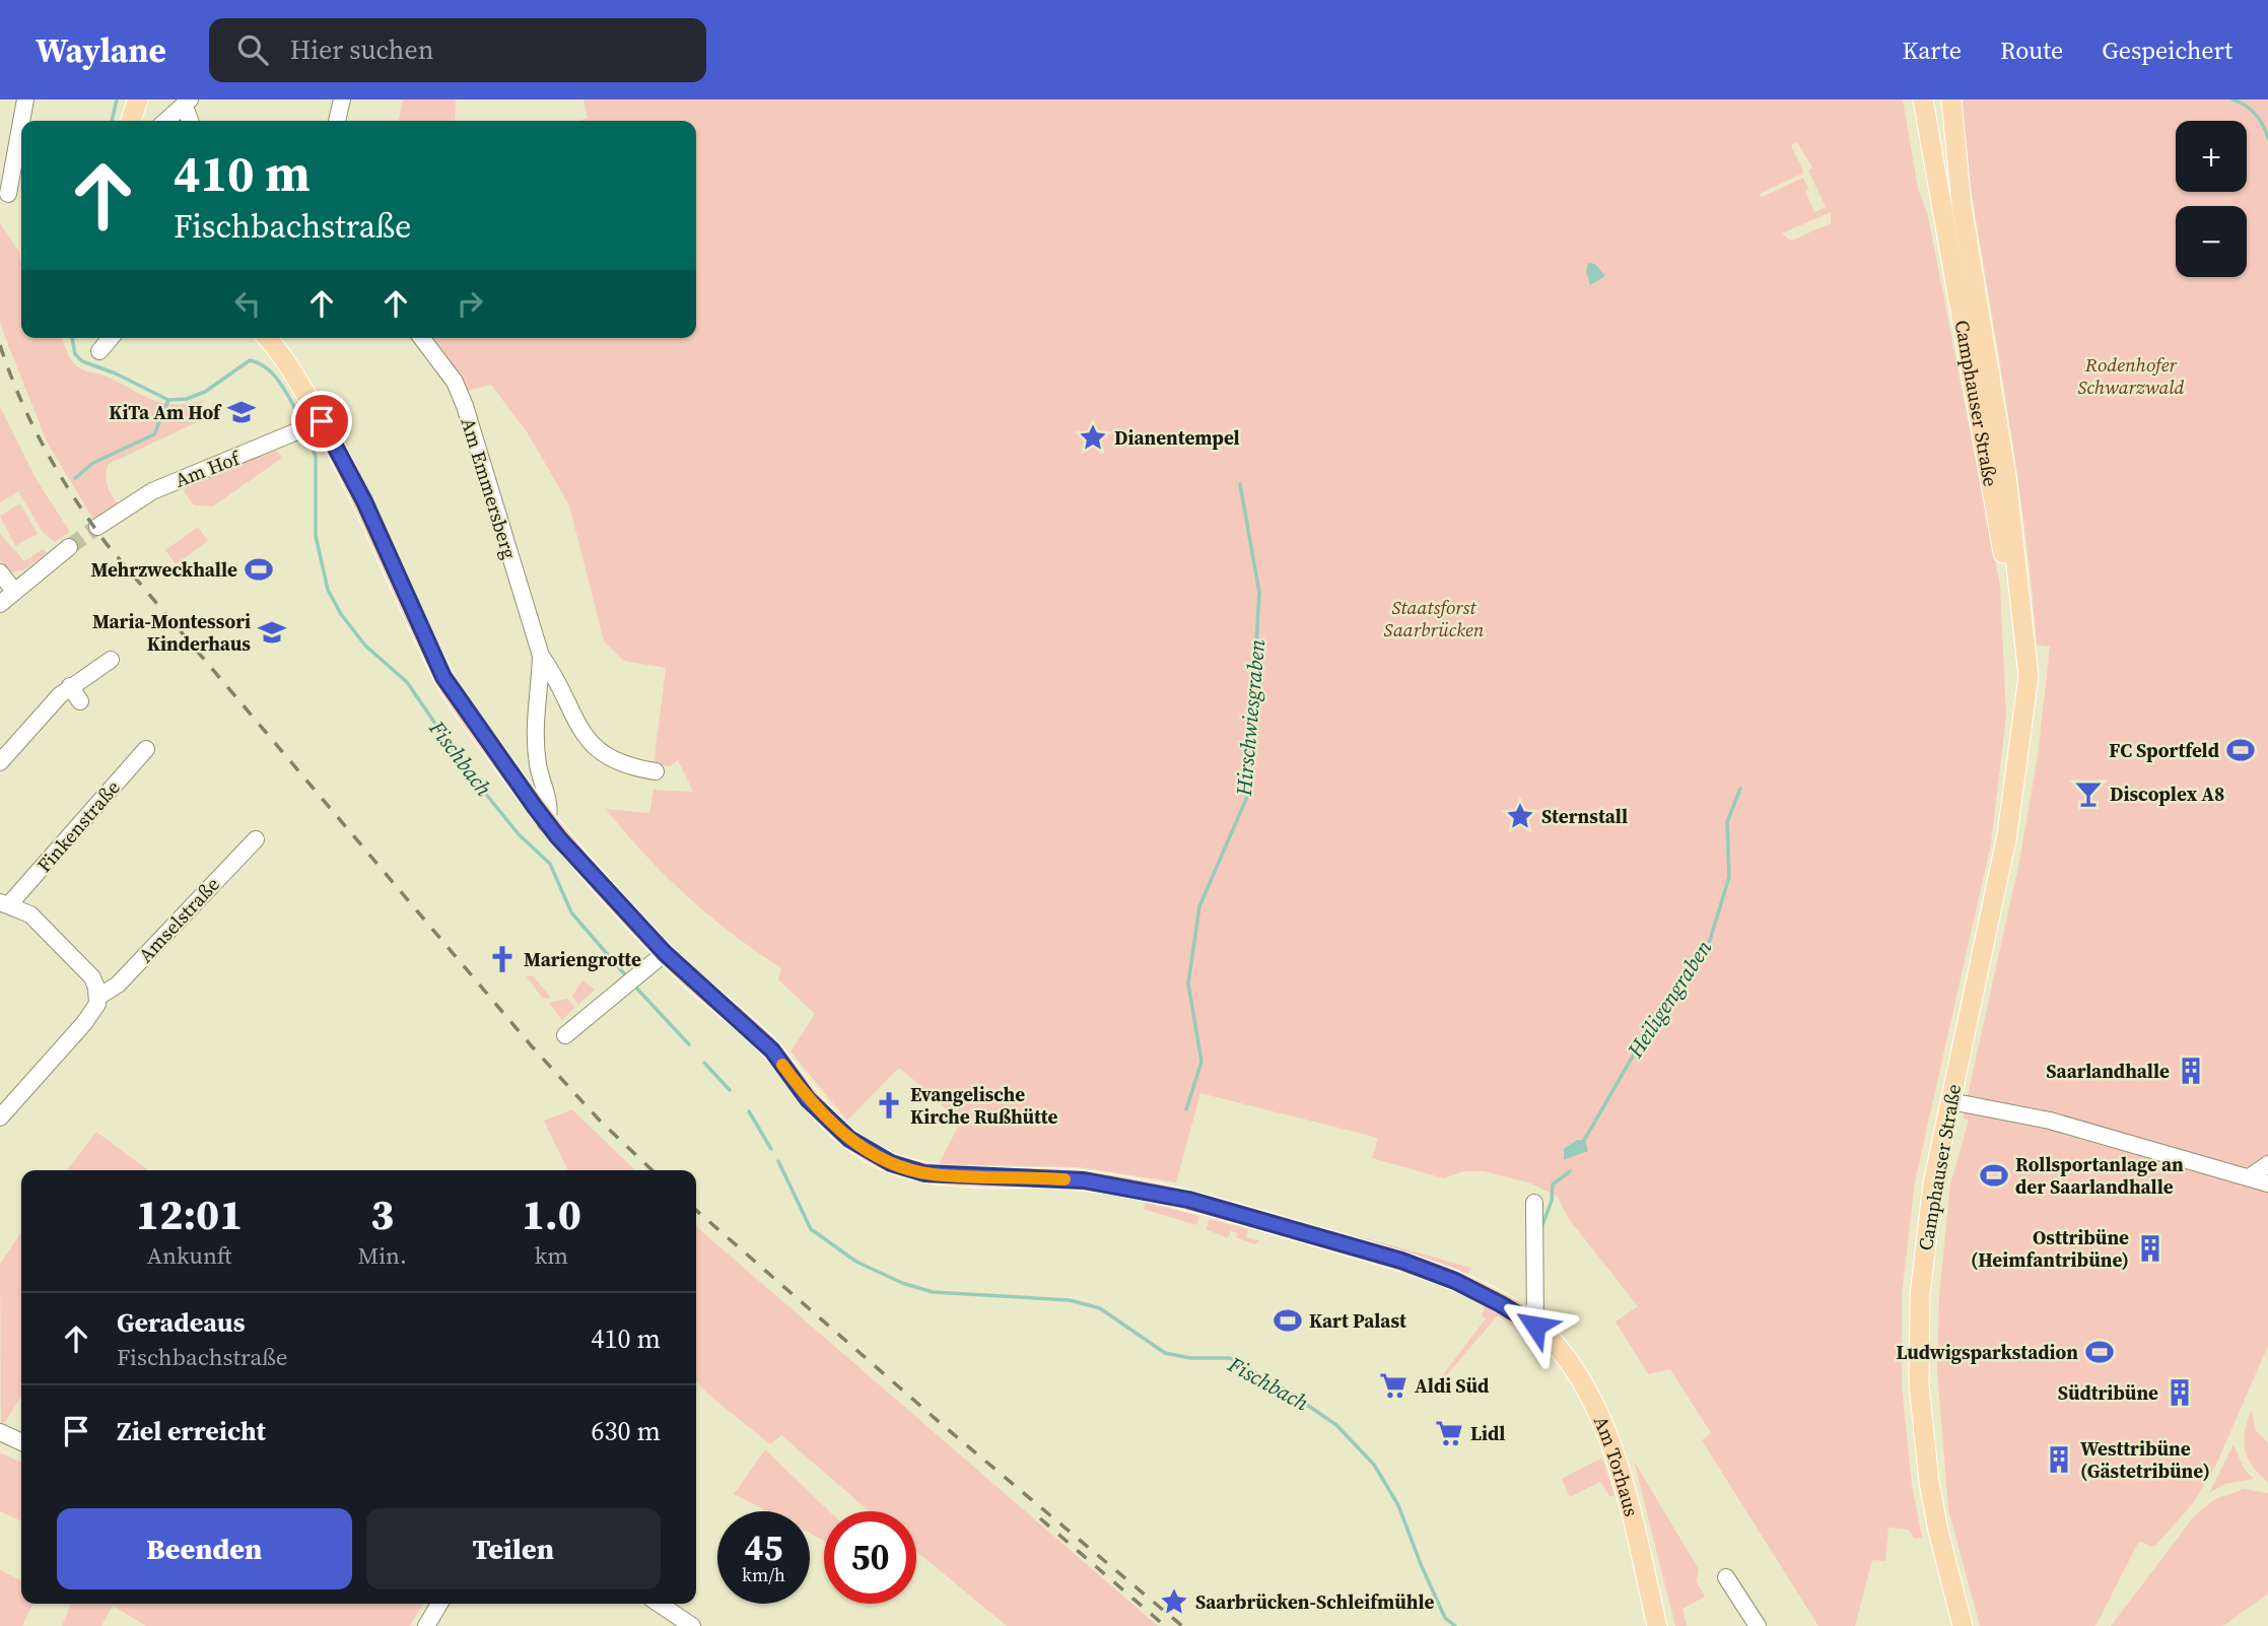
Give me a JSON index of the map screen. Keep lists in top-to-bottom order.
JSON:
{
  "streets": {
    "main road": ["Camphauser Straße", "Am Torhaus"],
    "street": [
      "Am Hof",
      "Am Emmersberg",
      "Finkenstraße",
      "Amselstraße"
    ]
  },
  "crossings": [
    ["Am Hof", "Am Torhaus"],
    ["Am Emmersberg", "Am Torhaus"]
  ],
  "water": ["Hirschwiesgraben", "Fischbach", "Heiligengraben"],
  "parks": ["Rodenhofer Schwarzwald", "Staatsforst Saarbrücken"],
  "places": {
    "school or university": ["KiTa Am Hof", "Maria-Montessori Kinderhaus"],
    "place": ["Dianentempel", "Sternstall", "Saarbrücken-Schleifmühle"],
    "sports": [
      "Mehrzweckhalle",
      "FC Sportfeld",
      "Rollsportanlage an der Saarlandhalle",
      "Kart Palast",
      "Ludwigsparkstadion"
    ],
    "bar": ["Discoplex A8"],
    "church": ["Mariengrotte", "Evangelische Kirche Rußhütte"],
    "building": [
      "Saarlandhalle",
      "Osttribüne (Heimfantribüne)",
      "Südtribüne",
      "Westtribüne (Gästetribüne)"
    ],
    "supermarket": ["Aldi Süd", "Lidl"]
  },
  "page": {
    "header": "Waylane",
    "search": "Hier suchen",
    "nav": ["Karte", "Route", "Gespeichert"],
    "map_buttons": ["+", "−"],
    "turn": ["410 m", "Fischbachstraße"],
    "eta": [
      "12:01",
      "Ankunft",
      "3",
      "Min.",
      "1.0",
      "km"
    ],
    "list": [
      {
        "name": "Geradeaus",
        "note": "Fischbachstraße",
        "value": "410 m"
      },
      {
        "name": "Ziel erreicht",
        "value": "630 m"
      }
    ],
    "buttons": ["Beenden", "Teilen"],
    "speed": "45 km/h",
    "limit": "50"
  }
}
